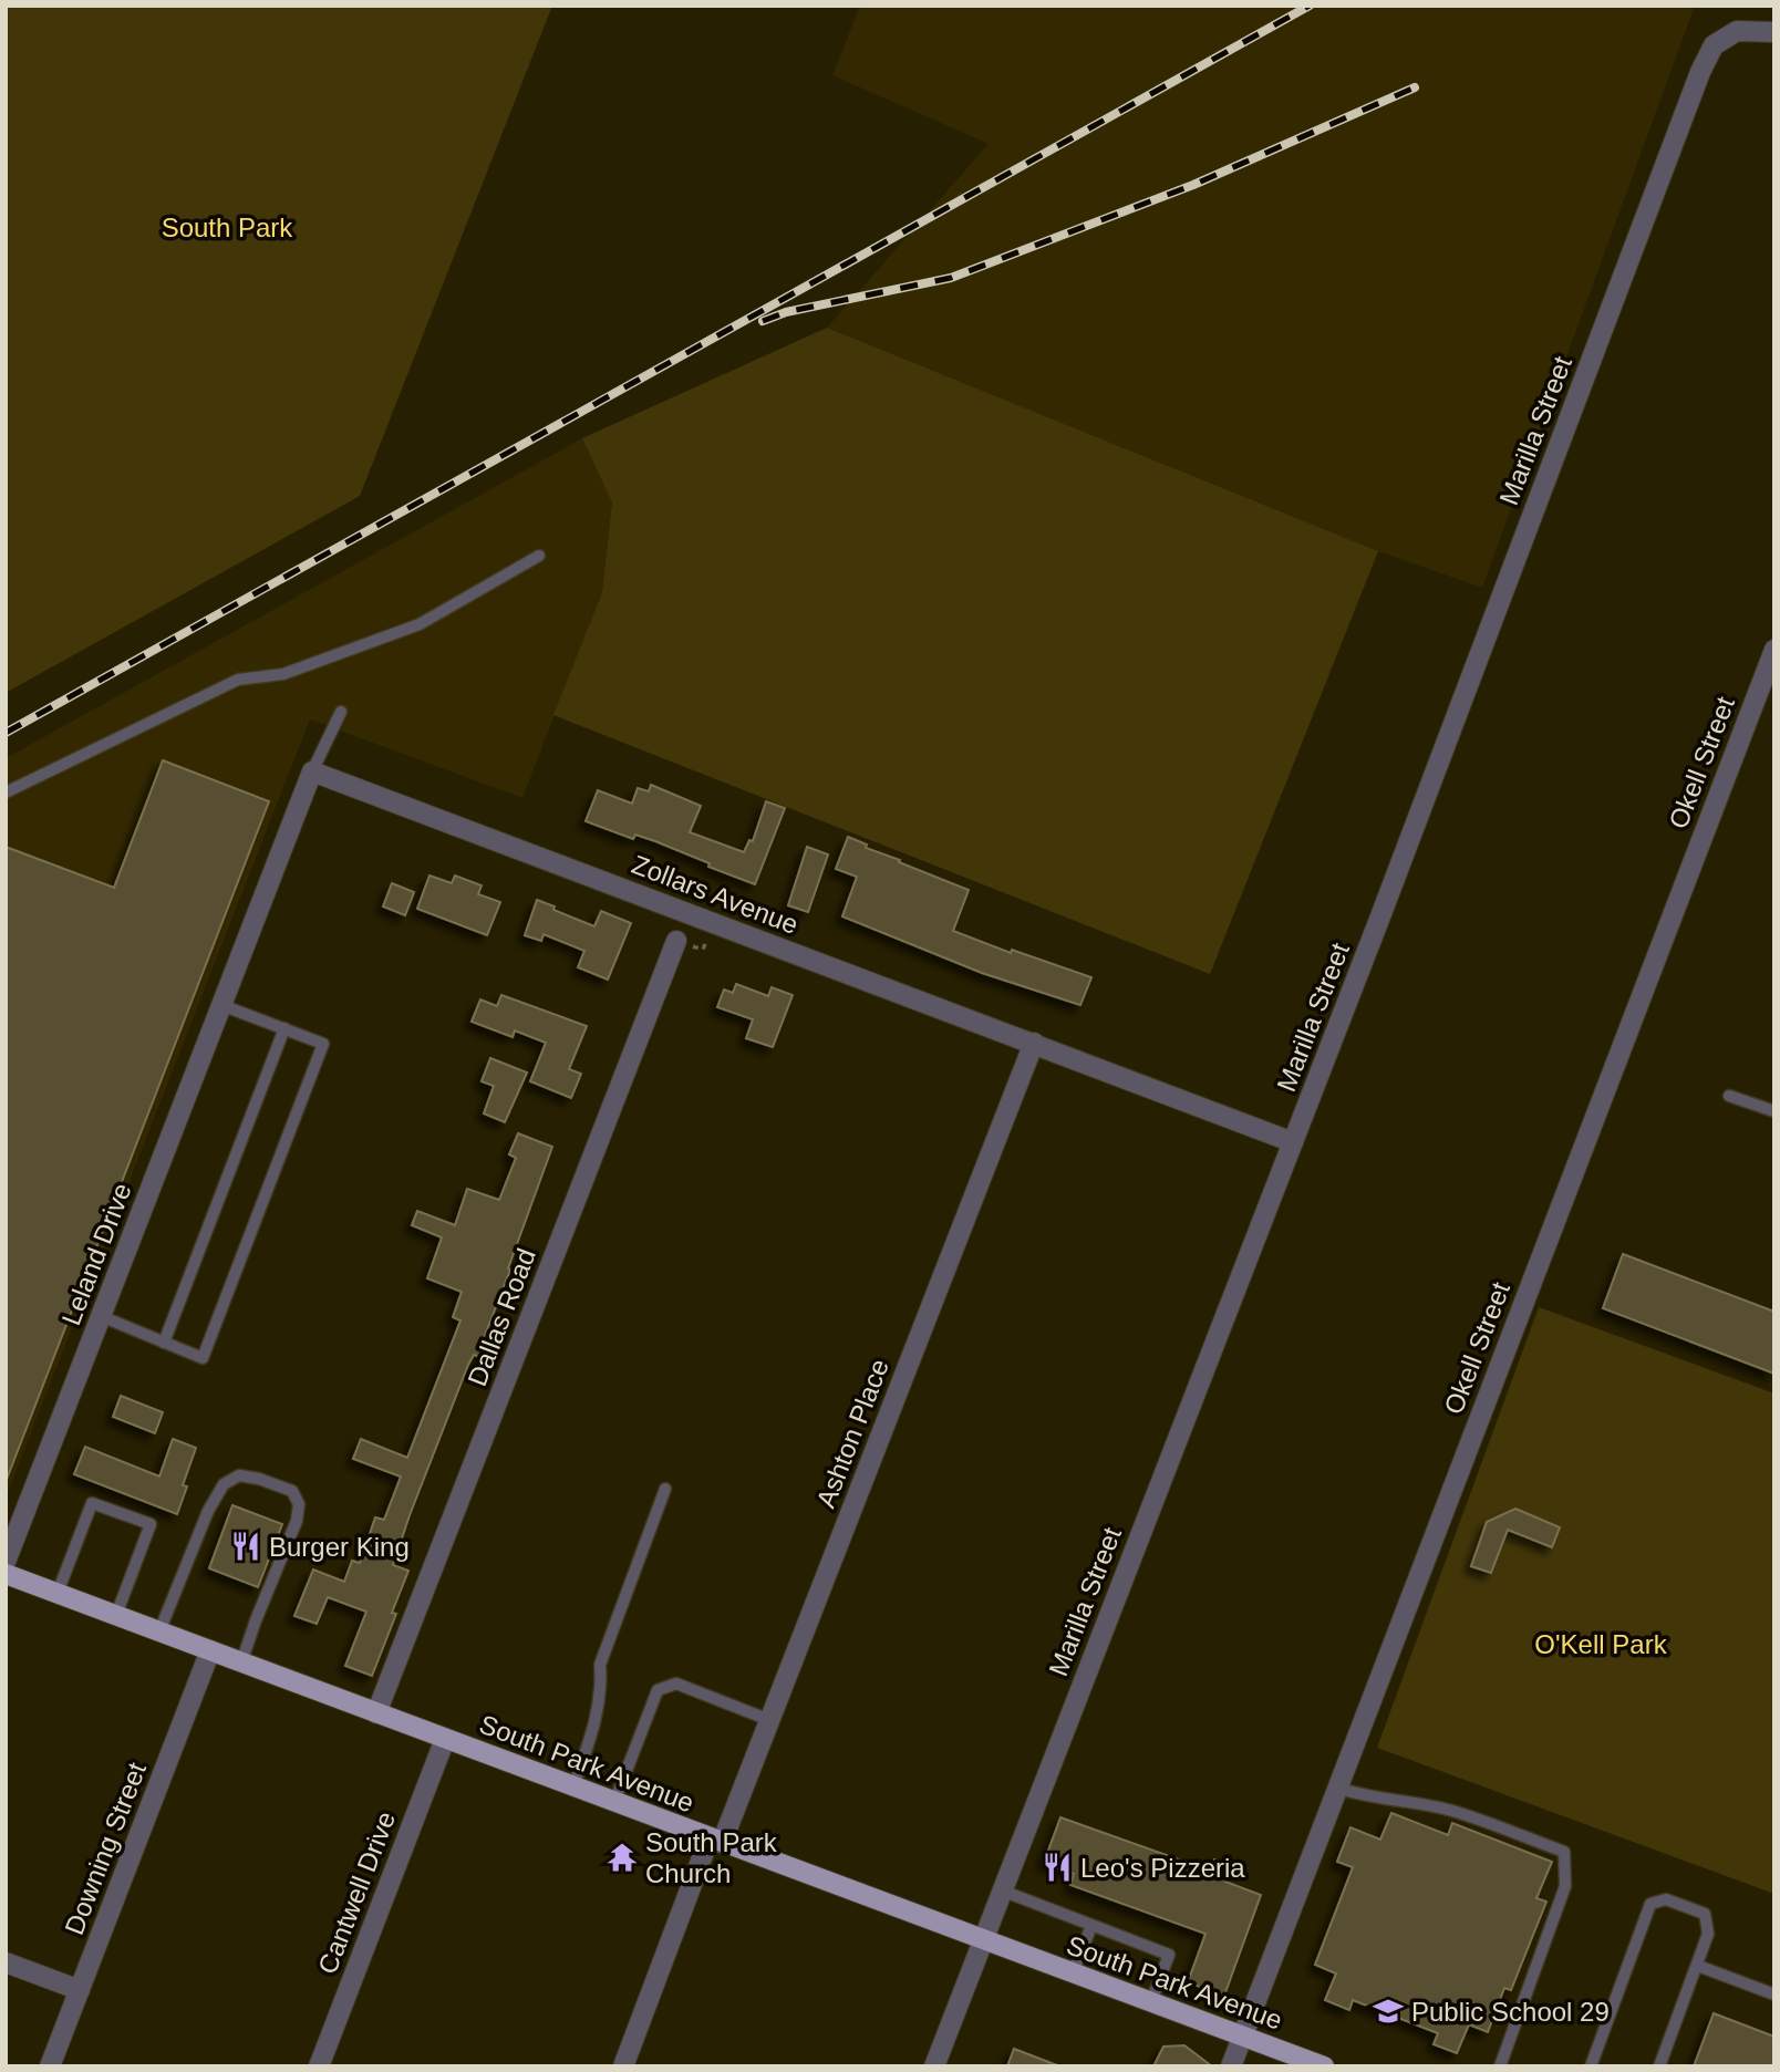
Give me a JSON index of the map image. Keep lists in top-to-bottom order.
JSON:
{
  "streets": {
    "main road": ["South Park Avenue"],
    "street": [
      "Marilla Street",
      "Okell Street",
      "Zollars Avenue",
      "Leland Drive",
      "Dallas Road",
      "Ashton Place",
      "Downing Street",
      "Cantwell Drive"
    ]
  },
  "crossings": [
    ["Marilla Street", "Zollars Avenue"],
    ["Marilla Street", "South Park Avenue"],
    ["Okell Street", "South Park Avenue"],
    ["Zollars Avenue", "Leland Drive"],
    ["Zollars Avenue", "Ashton Place"],
    ["Dallas Road", "South Park Avenue"],
    ["Ashton Place", "South Park Avenue"],
    ["South Park Avenue", "Downing Street"],
    ["South Park Avenue", "Cantwell Drive"]
  ],
  "parks": ["South Park", "O'Kell Park"],
  "places": {
    "restaurant": ["Burger King", "Leo's Pizzeria"],
    "temple": ["South Park Church"],
    "school or university": ["Public School 29"]
  }
}
